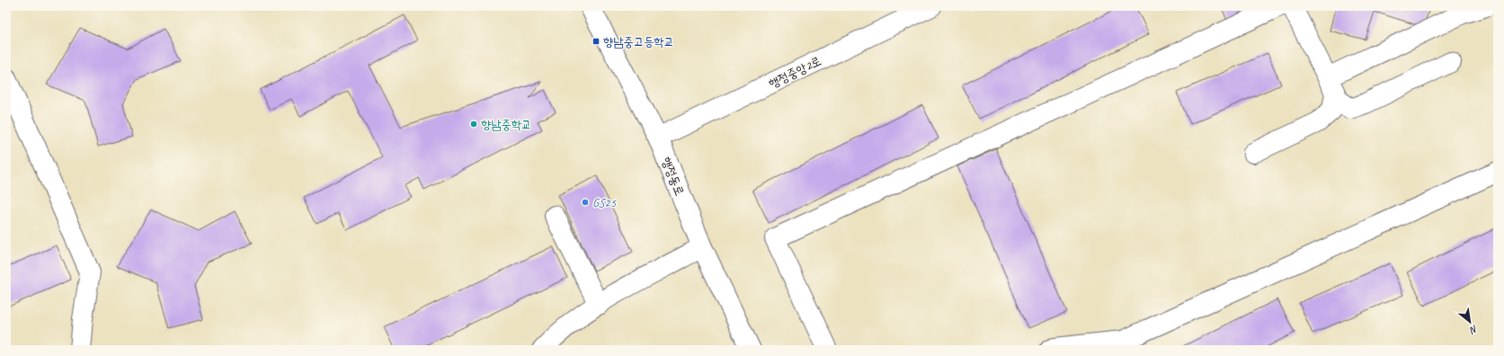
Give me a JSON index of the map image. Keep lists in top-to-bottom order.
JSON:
{
  "streets": {
    "street": ["행정중앙2로", "행정동로"]
  },
  "crossings": [
    ["행정중앙2로", "행정동로"]
  ],
  "places": {
    "transit": ["향남중고등학교"],
    "other": ["향남중학교", "GS25"]
  },
  "north": "bottom right"
}
